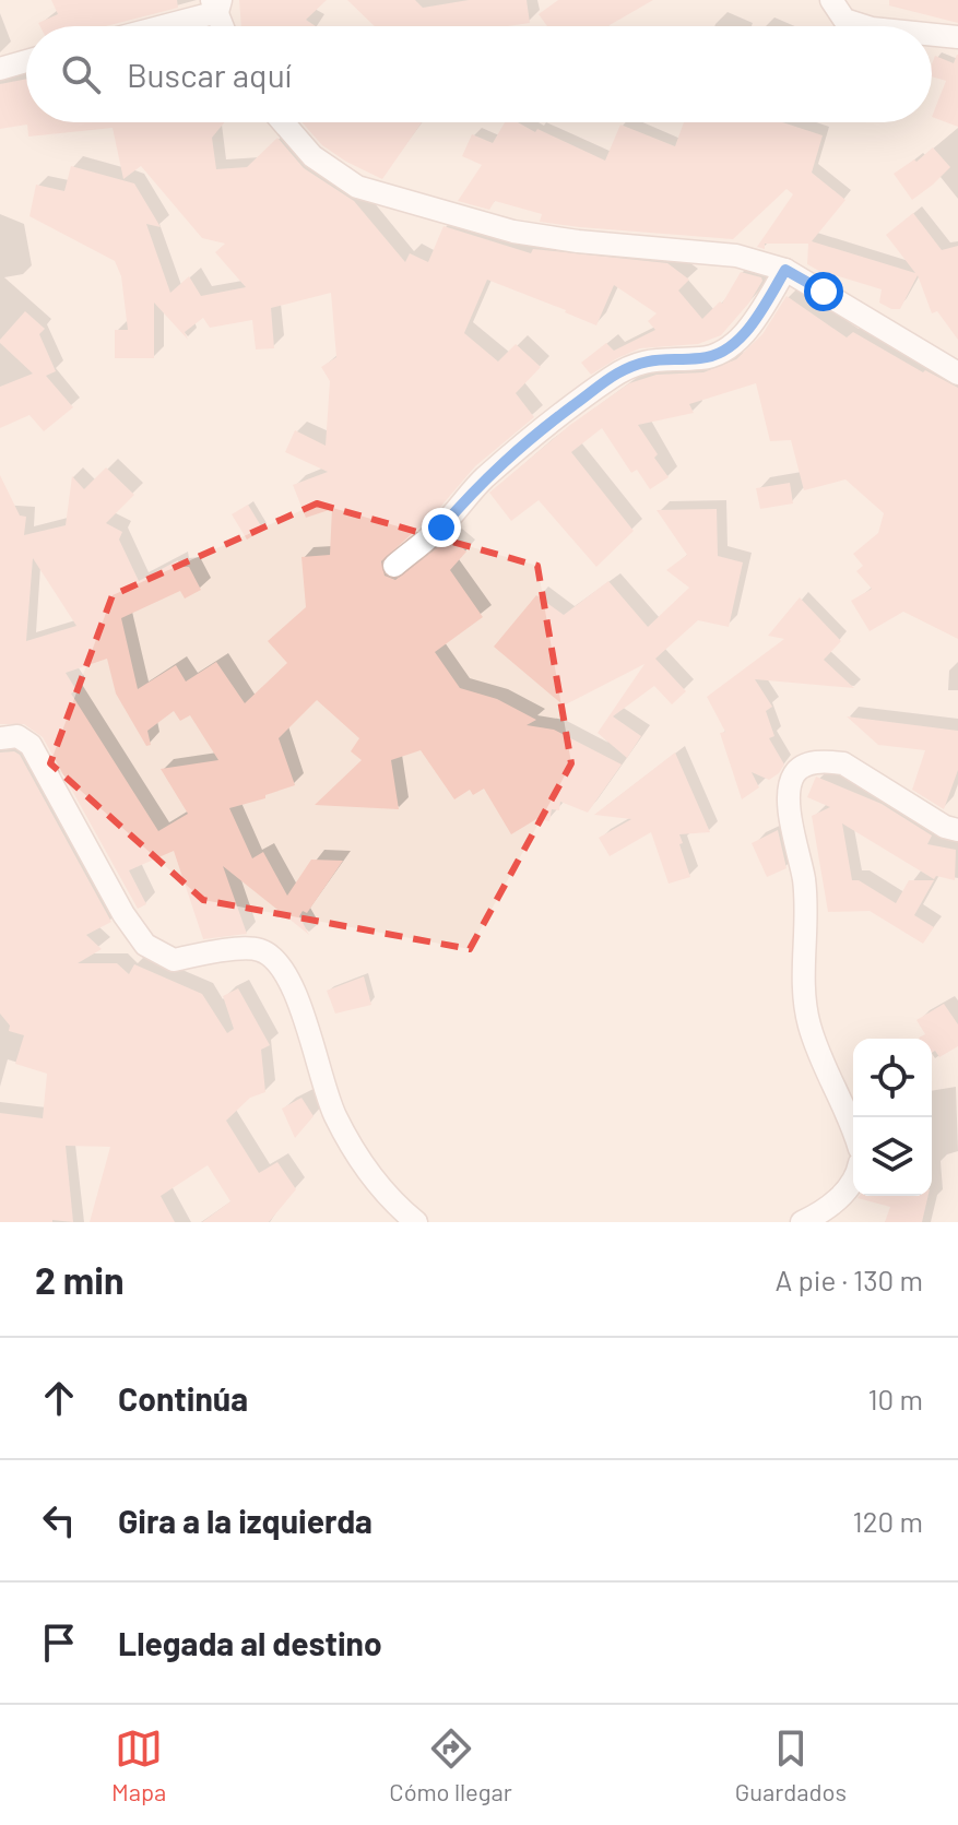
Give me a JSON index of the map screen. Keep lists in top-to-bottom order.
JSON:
{
  "page": {
    "search": "Buscar aquí",
    "heading": ["2 min", "A pie · 130 m"],
    "list": [
      ["Continúa", "10 m"],
      ["Gira a la izquierda", "120 m"],
      "Llegada al destino"
    ],
    "nav": ["Mapa", "Cómo llegar", "Guardados"]
  }
}
